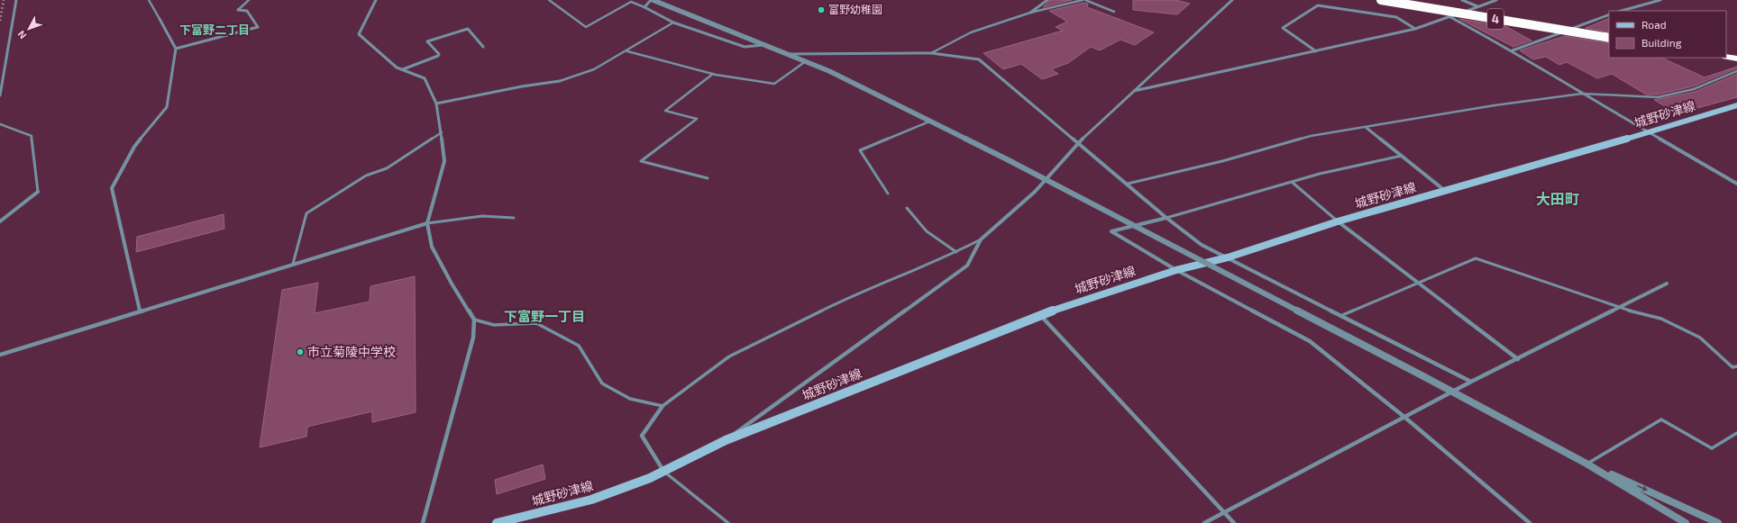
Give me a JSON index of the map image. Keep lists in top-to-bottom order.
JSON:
{
  "streets": {
    "highway": ["4"],
    "main road": ["城野砂津線"]
  },
  "districts": ["下富野二丁目", "大田町", "下富野一丁目"],
  "places": ["富野幼稚園", "市立菊陵中学校"],
  "legend": ["Road", "Building"],
  "north": "bottom left"
}
